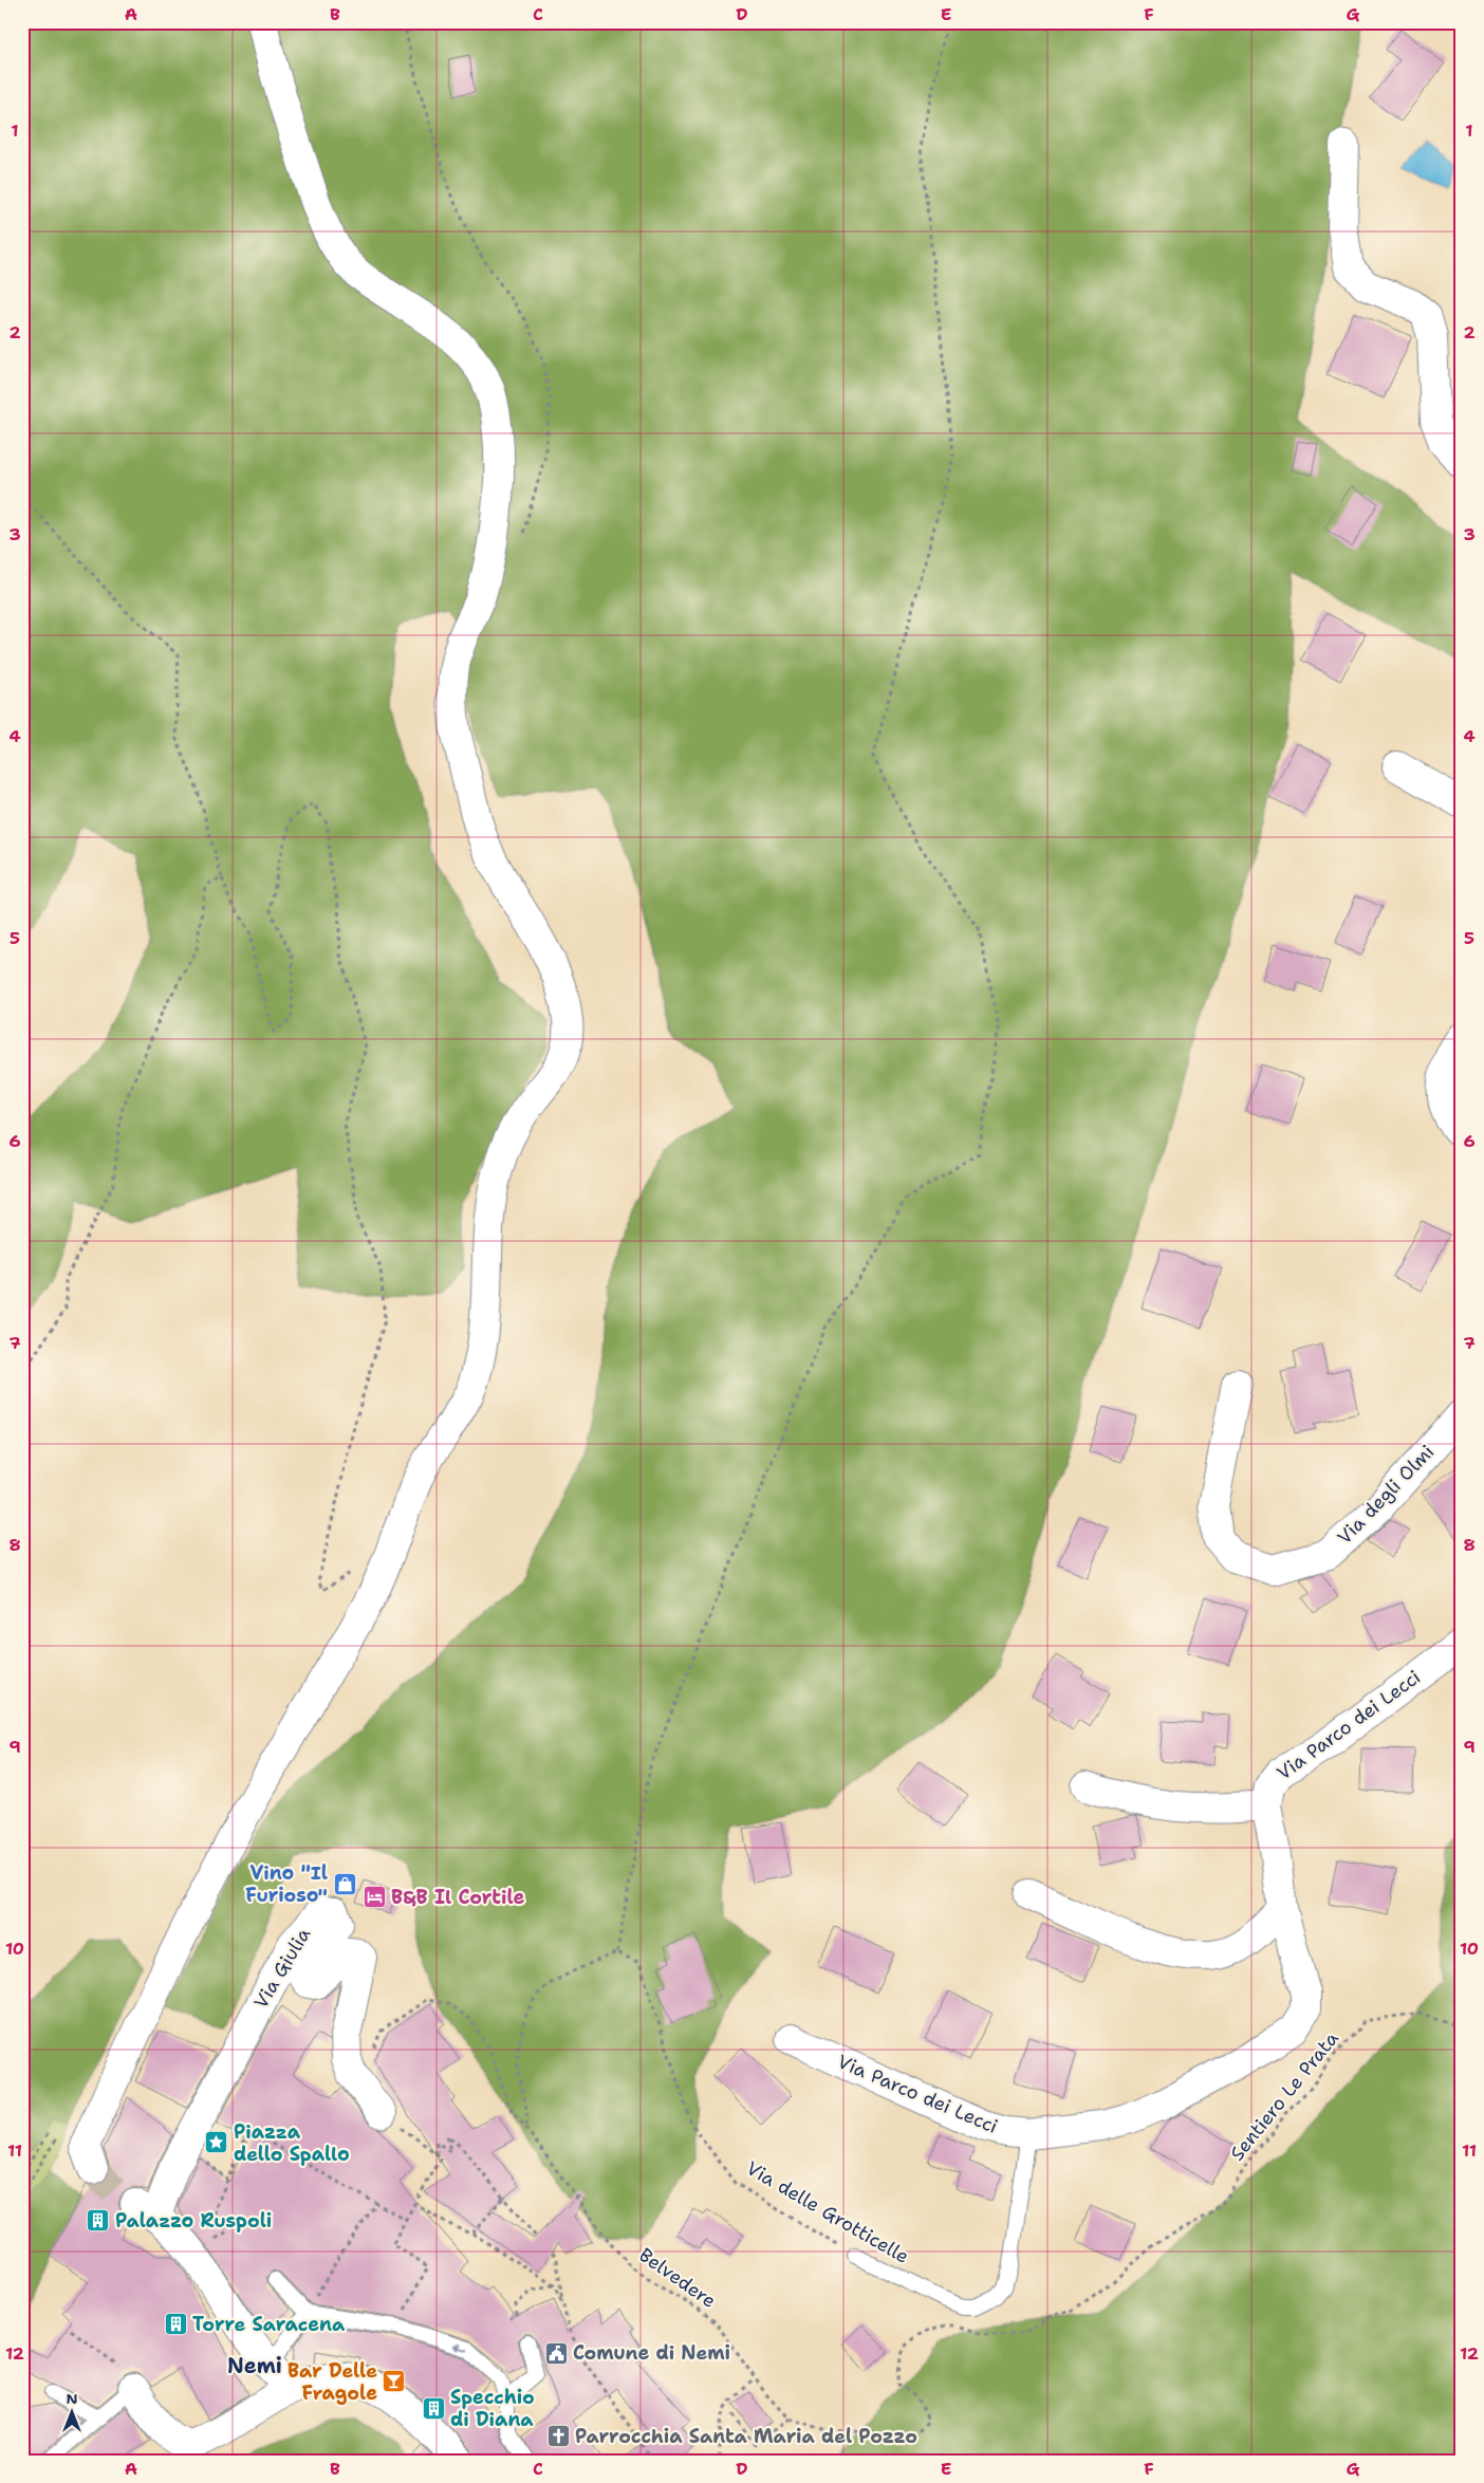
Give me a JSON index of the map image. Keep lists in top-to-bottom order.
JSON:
{
  "streets": {
    "street": ["Via degli Olmi", "Via Parco dei Lecci", "Via Giulia"],
    "lane": ["Via delle Grotticelle"],
    "path": ["Sentiero Le Prata", "Belvedere"]
  },
  "crossings": [
    ["Via Parco dei Lecci", "Via delle Grotticelle"],
    ["Sentiero Le Prata", "Belvedere"]
  ],
  "districts": ["Nemi"],
  "places": {
    "shop": ["Vino \"Il Furioso\""],
    "hotel": ["B&B Il Cortile"],
    "place": ["Piazza dello Spallo"],
    "building": ["Palazzo Ruspoli", "Torre Saracena", "Specchio di Diana"],
    "public building": ["Comune di Nemi"],
    "bar": ["Bar Delle Fragole"],
    "church": ["Parrocchia Santa Maria del Pozzo"]
  },
  "north": "top",
  "grid": {
    "columns": [
      "A",
      "B",
      "C",
      "D",
      "E",
      "F",
      "G"
    ],
    "rows": [
      "1",
      "2",
      "3",
      "4",
      "5",
      "6",
      "7",
      "8",
      "9",
      "10",
      "11",
      "12"
    ]
  }
}
